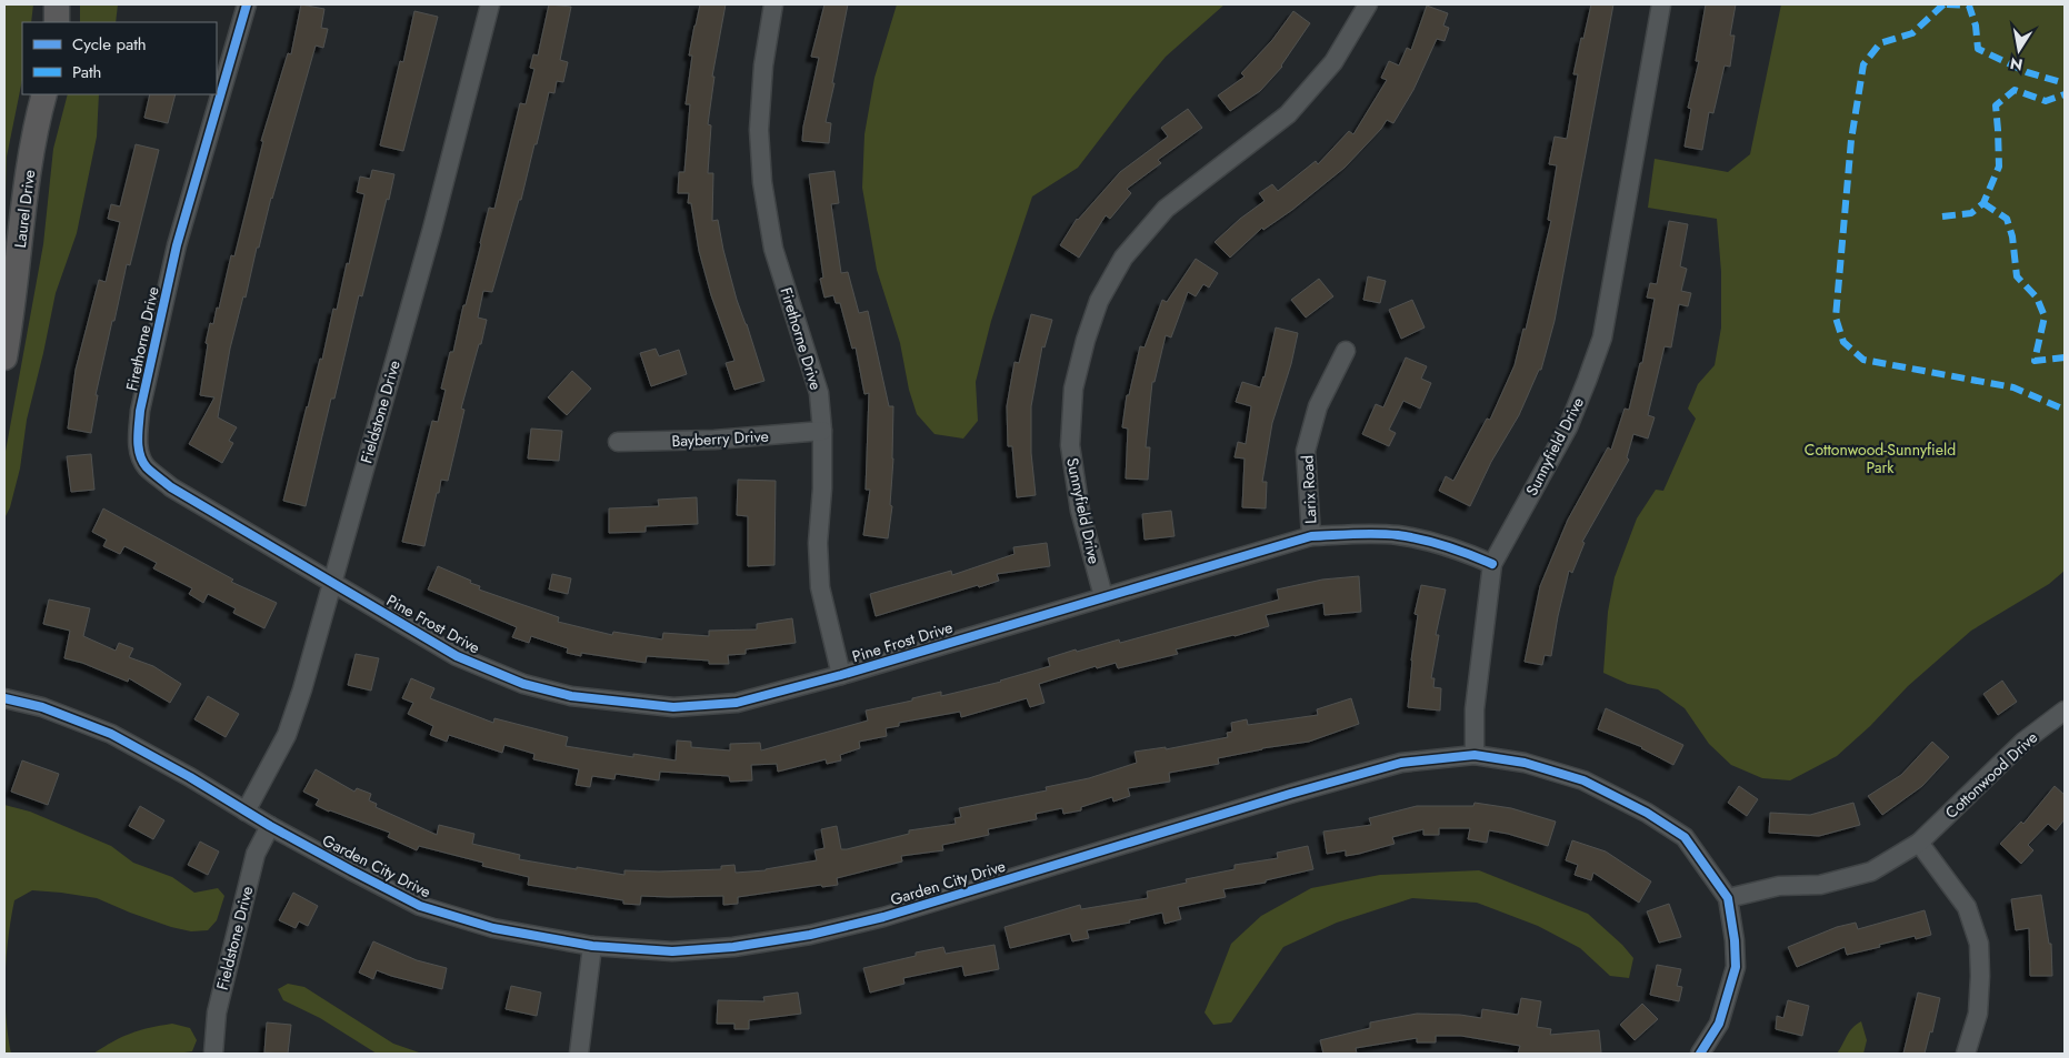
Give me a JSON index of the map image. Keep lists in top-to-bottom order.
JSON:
{
  "streets": {
    "street": [
      "Laurel Drive",
      "Firethorne Drive",
      "Fieldstone Drive",
      "Bayberry Drive",
      "Sunnyfield Drive",
      "Larix Road",
      "Pine Frost Drive",
      "Cottonwood Drive",
      "Garden City Drive"
    ]
  },
  "crossings": [
    ["Firethorne Drive", "Fieldstone Drive"],
    ["Firethorne Drive", "Bayberry Drive"],
    ["Firethorne Drive", "Pine Frost Drive"],
    ["Fieldstone Drive", "Pine Frost Drive"],
    ["Fieldstone Drive", "Garden City Drive"],
    ["Sunnyfield Drive", "Pine Frost Drive"],
    ["Sunnyfield Drive", "Garden City Drive"],
    ["Larix Road", "Pine Frost Drive"],
    ["Cottonwood Drive", "Garden City Drive"]
  ],
  "parks": ["Cottonwood-Sunnyfield Park"],
  "legend": ["Cycle path", "Path"],
  "north": "bottom"
}
